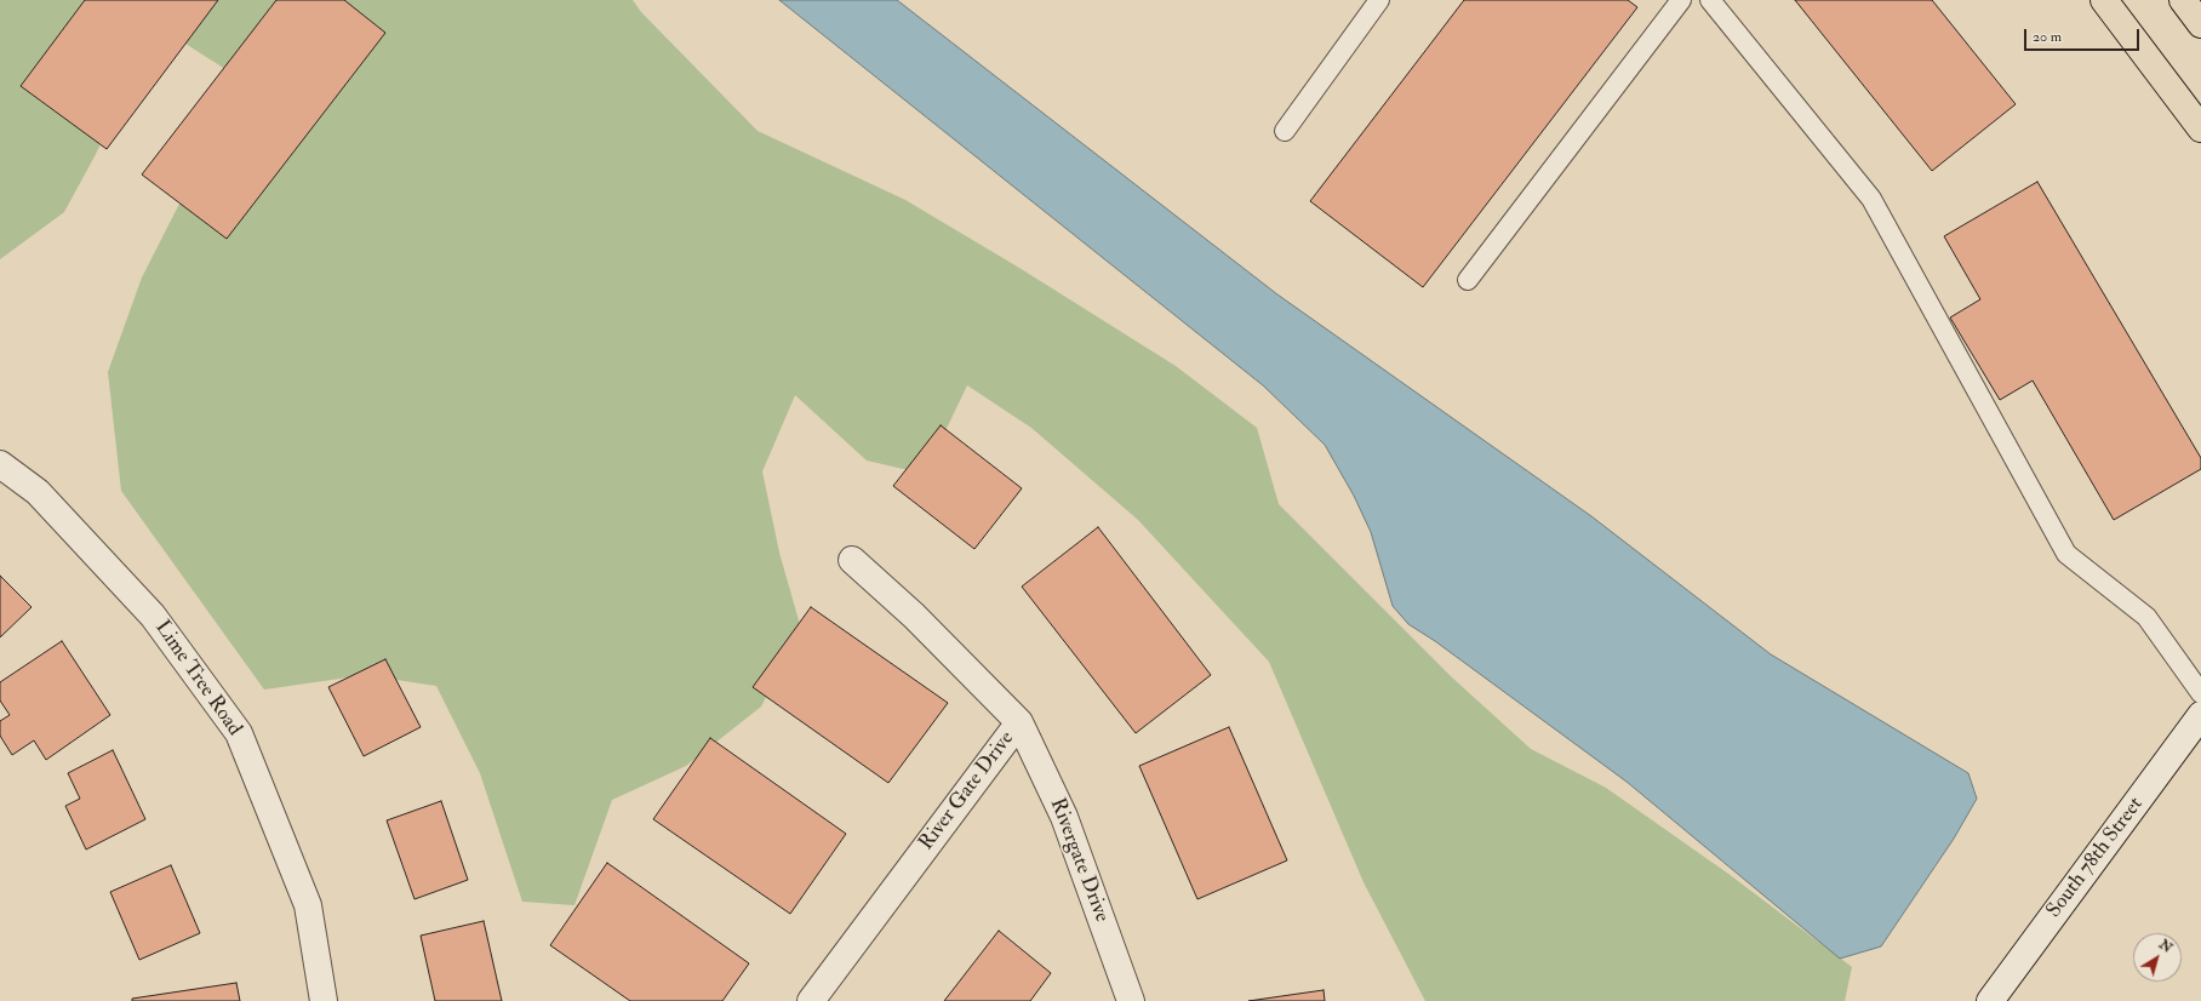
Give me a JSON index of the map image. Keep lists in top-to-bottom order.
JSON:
{
  "streets": {
    "street": [
      "Lime Tree Road",
      "River Gate Drive",
      "South 78th Street",
      "Rivergate Drive"
    ]
  },
  "crossings": [
    ["River Gate Drive", "Rivergate Drive"]
  ],
  "scale_bar": "20 m",
  "north": "top right"
}
